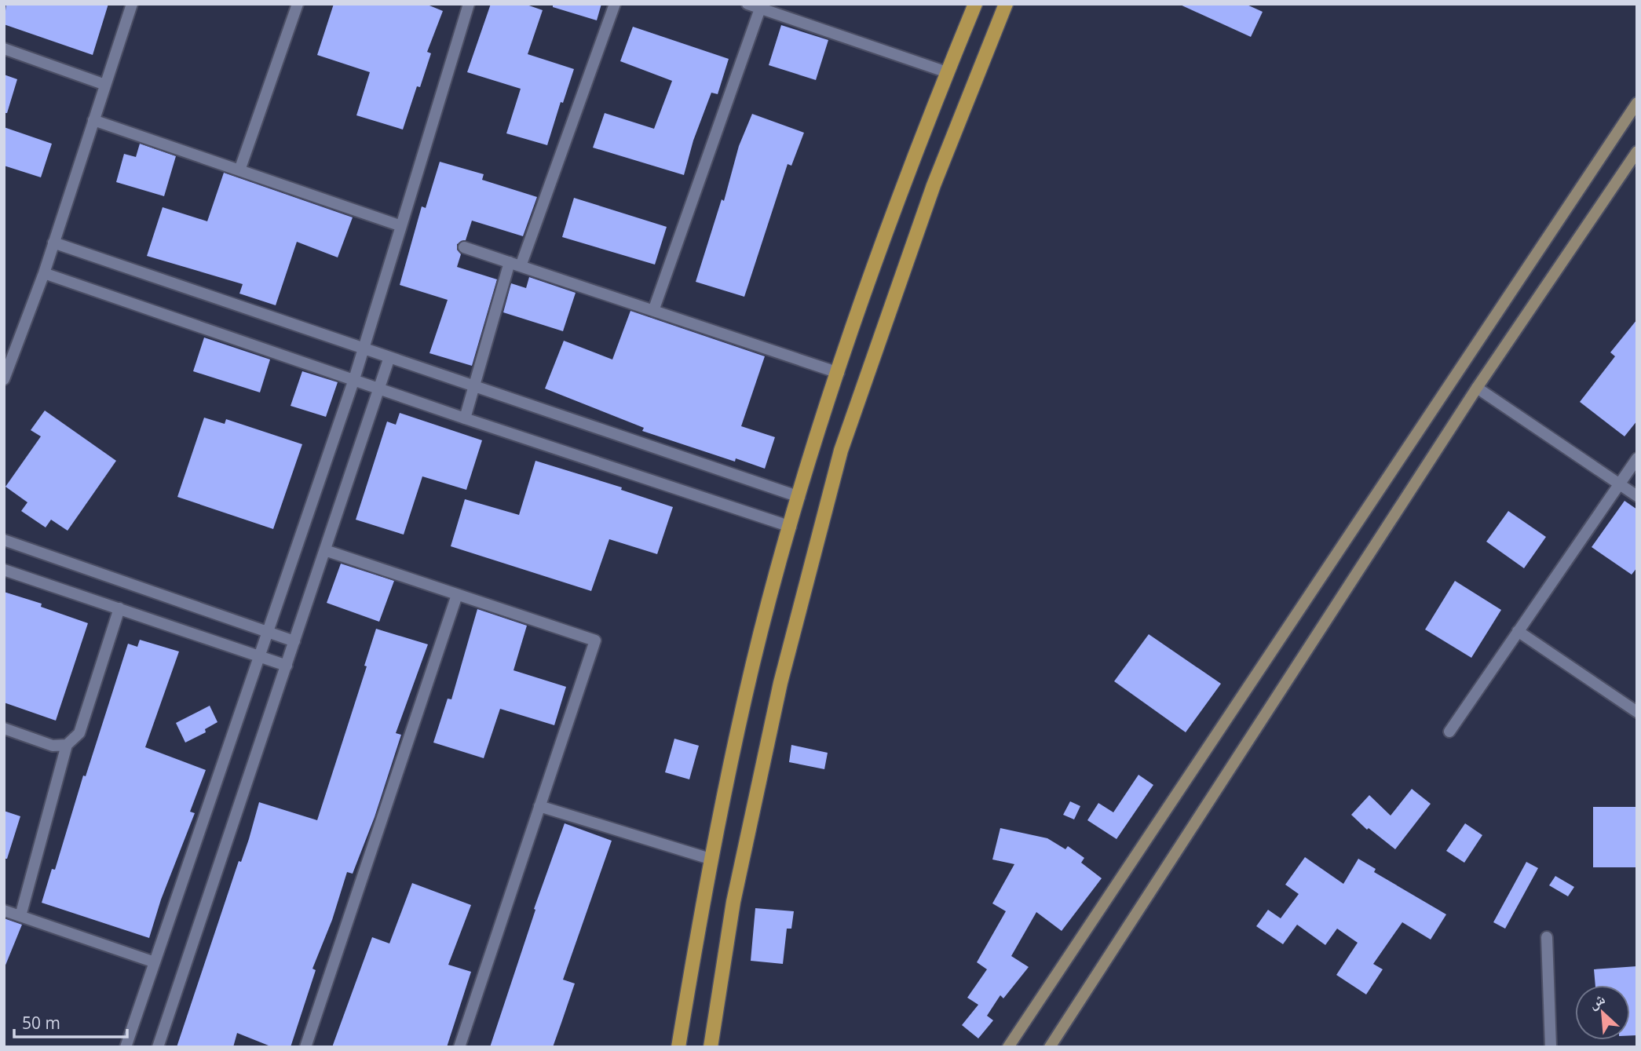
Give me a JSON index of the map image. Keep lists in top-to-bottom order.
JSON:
{
  "scale_bar": "50 m",
  "north": "top left"
}
